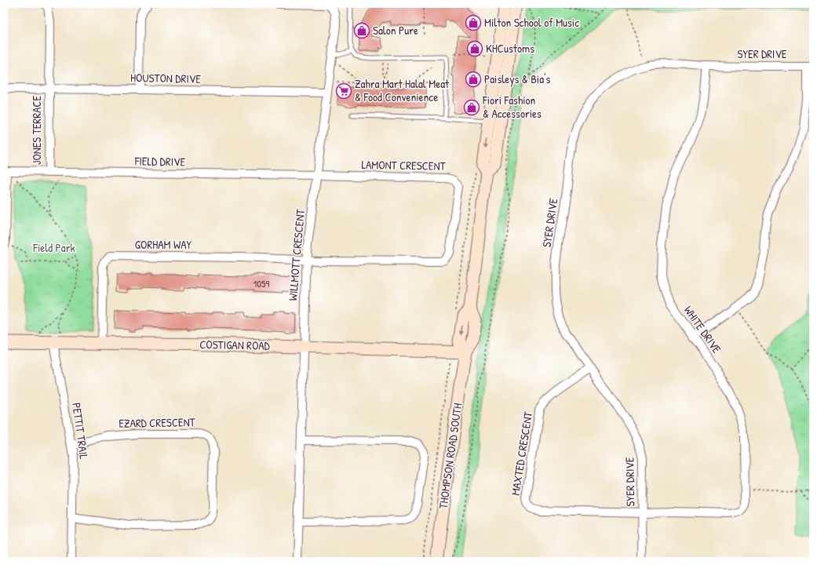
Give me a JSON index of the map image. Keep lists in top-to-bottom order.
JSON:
{
  "streets": {
    "main road": ["COSTIGAN ROAD", "THOMPSON ROAD SOUTH"],
    "street": [
      "SYER DRIVE",
      "HOUSTON DRIVE",
      "JONES TERRACE",
      "FIELD DRIVE",
      "LAMONT CRESCENT",
      "GORHAM WAY",
      "WILLMOTT CRESCENT",
      "WHITE DRIVE",
      "EZARD CRESCENT",
      "PETTIT TRAIL",
      "MAXTED CRESCENT"
    ]
  },
  "crossings": [
    ["SYER DRIVE", "WHITE DRIVE"],
    ["SYER DRIVE", "MAXTED CRESCENT"],
    ["HOUSTON DRIVE", "JONES TERRACE"],
    ["HOUSTON DRIVE", "WILLMOTT CRESCENT"],
    ["JONES TERRACE", "FIELD DRIVE"],
    ["FIELD DRIVE", "LAMONT CRESCENT"],
    ["FIELD DRIVE", "WILLMOTT CRESCENT"],
    ["LAMONT CRESCENT", "GORHAM WAY"],
    ["LAMONT CRESCENT", "WILLMOTT CRESCENT"],
    ["GORHAM WAY", "WILLMOTT CRESCENT"],
    ["GORHAM WAY", "COSTIGAN ROAD"],
    ["WILLMOTT CRESCENT", "COSTIGAN ROAD"],
    ["WHITE DRIVE", "MAXTED CRESCENT"],
    ["COSTIGAN ROAD", "PETTIT TRAIL"],
    ["COSTIGAN ROAD", "THOMPSON ROAD SOUTH"],
    ["EZARD CRESCENT", "PETTIT TRAIL"]
  ],
  "parks": ["Field Park"],
  "places": {
    "shop": [
      "Milton School of Music",
      "Salon Pure",
      "KHCustoms",
      "Paisleys & Bia's",
      "Fiori Fashion & Accessories"
    ],
    "supermarket": ["Zahra Mart Halal Meat & Food Convenience"]
  },
  "house_numbers": ["1059"]
}
